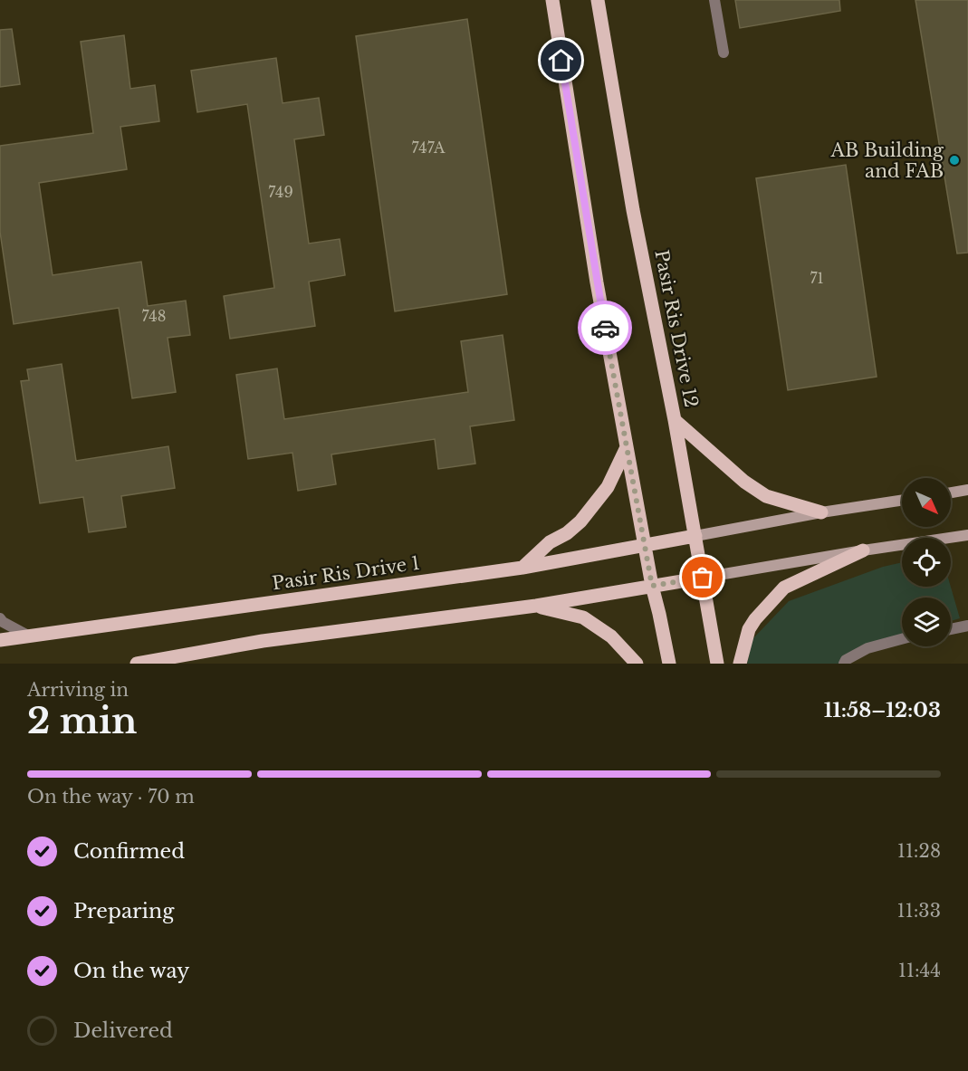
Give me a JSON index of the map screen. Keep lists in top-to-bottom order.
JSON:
{
  "streets": {
    "main road": ["Pasir Ris Drive 12", "Pasir Ris Drive 1"]
  },
  "crossings": [
    ["Pasir Ris Drive 12", "Pasir Ris Drive 1"]
  ],
  "places": ["AB Building and FAB"],
  "house_numbers": [
    "747A",
    "749",
    "71",
    "748"
  ],
  "north": "bottom right",
  "page": {
    "heading": ["2 min", "Arriving in", "11:58–12:03"],
    "bar": "On the way · 70 m",
    "list": [
      ["Confirmed", "11:28"],
      ["Preparing", "11:33"],
      ["On the way", "11:44"],
      "Delivered"
    ]
  }
}
